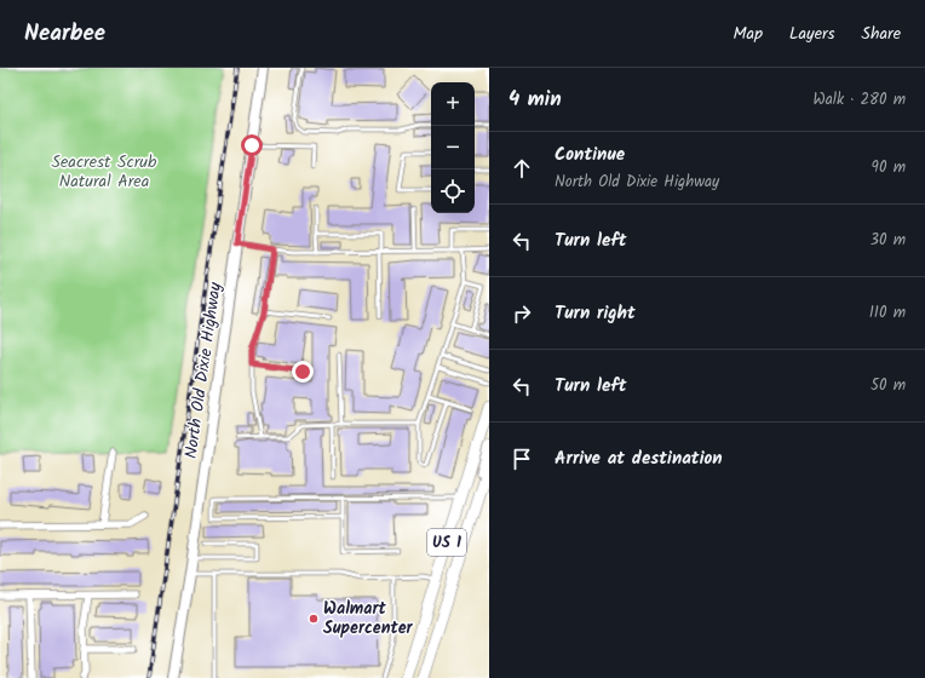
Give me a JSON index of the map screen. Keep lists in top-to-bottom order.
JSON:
{
  "streets": {
    "main road": ["US 1"],
    "street": ["North Old Dixie Highway"]
  },
  "parks": ["Seacrest Scrub Natural Area"],
  "places": ["Walmart Supercenter"],
  "page": {
    "header": "Nearbee",
    "nav": ["Map", "Layers", "Share"],
    "heading": ["4 min", "Walk · 280 m"],
    "map_buttons": ["+", "−"],
    "list": [
      ["Continue", "North Old Dixie Highway", "90 m"],
      ["Turn left", "30 m"],
      ["Turn right", "110 m"],
      ["Turn left", "50 m"],
      "Arrive at destination"
    ]
  }
}
